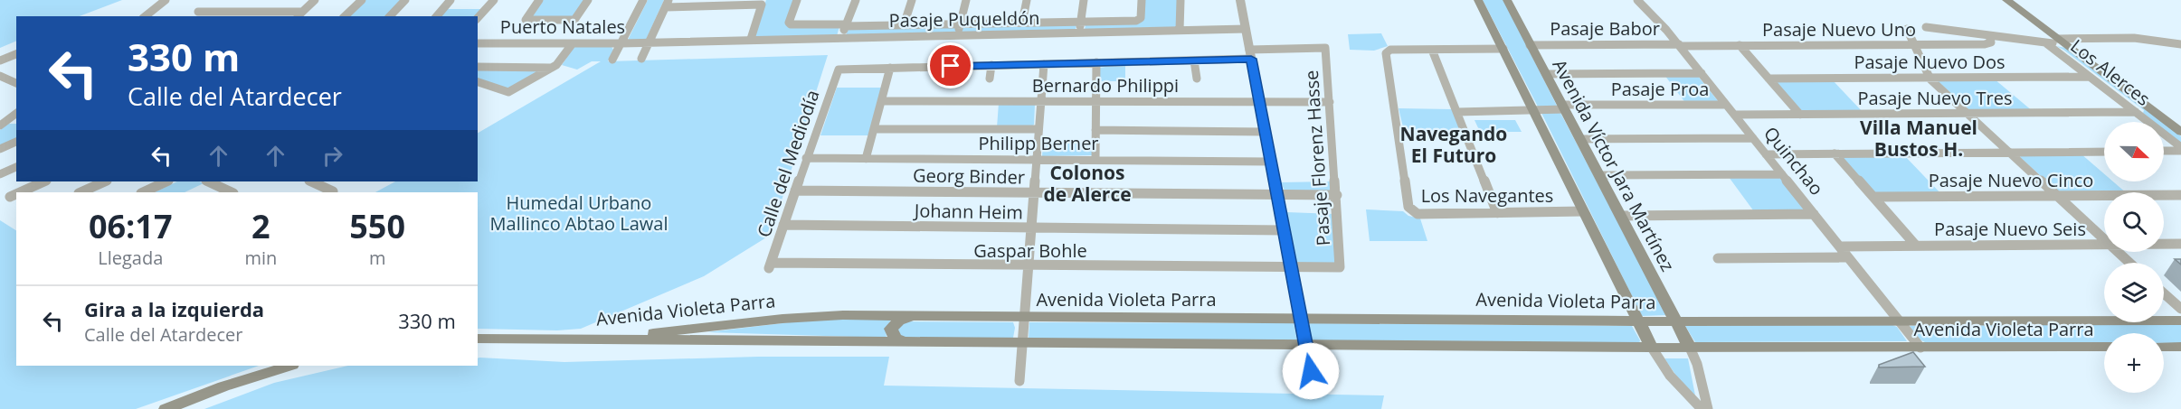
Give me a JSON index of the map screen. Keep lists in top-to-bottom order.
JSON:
{
  "streets": {
    "main road": ["Avenida Víctor Jara Martínez", "Avenida Violeta Parra"],
    "street": [
      "Pasaje Puqueldón",
      "Puerto Natales",
      "Pasaje Babor",
      "Pasaje Nuevo Uno",
      "Pasaje Nuevo Dos",
      "Los Alerces",
      "Bernardo Philippi",
      "Pasaje Proa",
      "Pasaje Nuevo Tres",
      "Philipp Berner",
      "Pasaje Florenz Hasse",
      "Quinchao",
      "Calle del Mediodía",
      "Georg Binder",
      "Pasaje Nuevo Cinco",
      "Los Navegantes",
      "Johann Heim",
      "Pasaje Nuevo Seis",
      "Gaspar Bohle"
    ]
  },
  "crossings": [
    ["Pasaje Puqueldón", "Puerto Natales"],
    ["Pasaje Babor", "Pasaje Nuevo Uno"],
    ["Pasaje Babor", "Quinchao"],
    ["Pasaje Babor", "Avenida Víctor Jara Martínez"],
    ["Pasaje Nuevo Uno", "Quinchao"],
    ["Pasaje Nuevo Dos", "Los Alerces"],
    ["Los Alerces", "Pasaje Nuevo Tres"],
    ["Bernardo Philippi", "Pasaje Florenz Hasse"],
    ["Pasaje Proa", "Quinchao"],
    ["Pasaje Proa", "Avenida Víctor Jara Martínez"],
    ["Pasaje Nuevo Tres", "Quinchao"],
    ["Philipp Berner", "Calle del Mediodía"],
    ["Pasaje Florenz Hasse", "Georg Binder"],
    ["Pasaje Florenz Hasse", "Gaspar Bohle"],
    ["Quinchao", "Pasaje Nuevo Seis"],
    ["Quinchao", "Avenida Violeta Parra"],
    ["Calle del Mediodía", "Georg Binder"],
    ["Calle del Mediodía", "Johann Heim"],
    ["Calle del Mediodía", "Gaspar Bohle"],
    ["Avenida Víctor Jara Martínez", "Avenida Violeta Parra"]
  ],
  "districts": ["Villa Manuel Bustos H.", "Navegando El Futuro", "Colonos de Alerce"],
  "parks": ["Humedal Urbano Mallinco Abtao Lawal"],
  "north": "right",
  "page": {
    "turn": ["330 m", "Calle del Atardecer"],
    "map_buttons": "+",
    "eta": [
      "06:17",
      "Llegada",
      "2",
      "min",
      "550",
      "m"
    ],
    "list": [
      {
        "name": "Gira a la izquierda",
        "note": "Calle del Atardecer",
        "value": "330 m"
      }
    ]
  }
}
